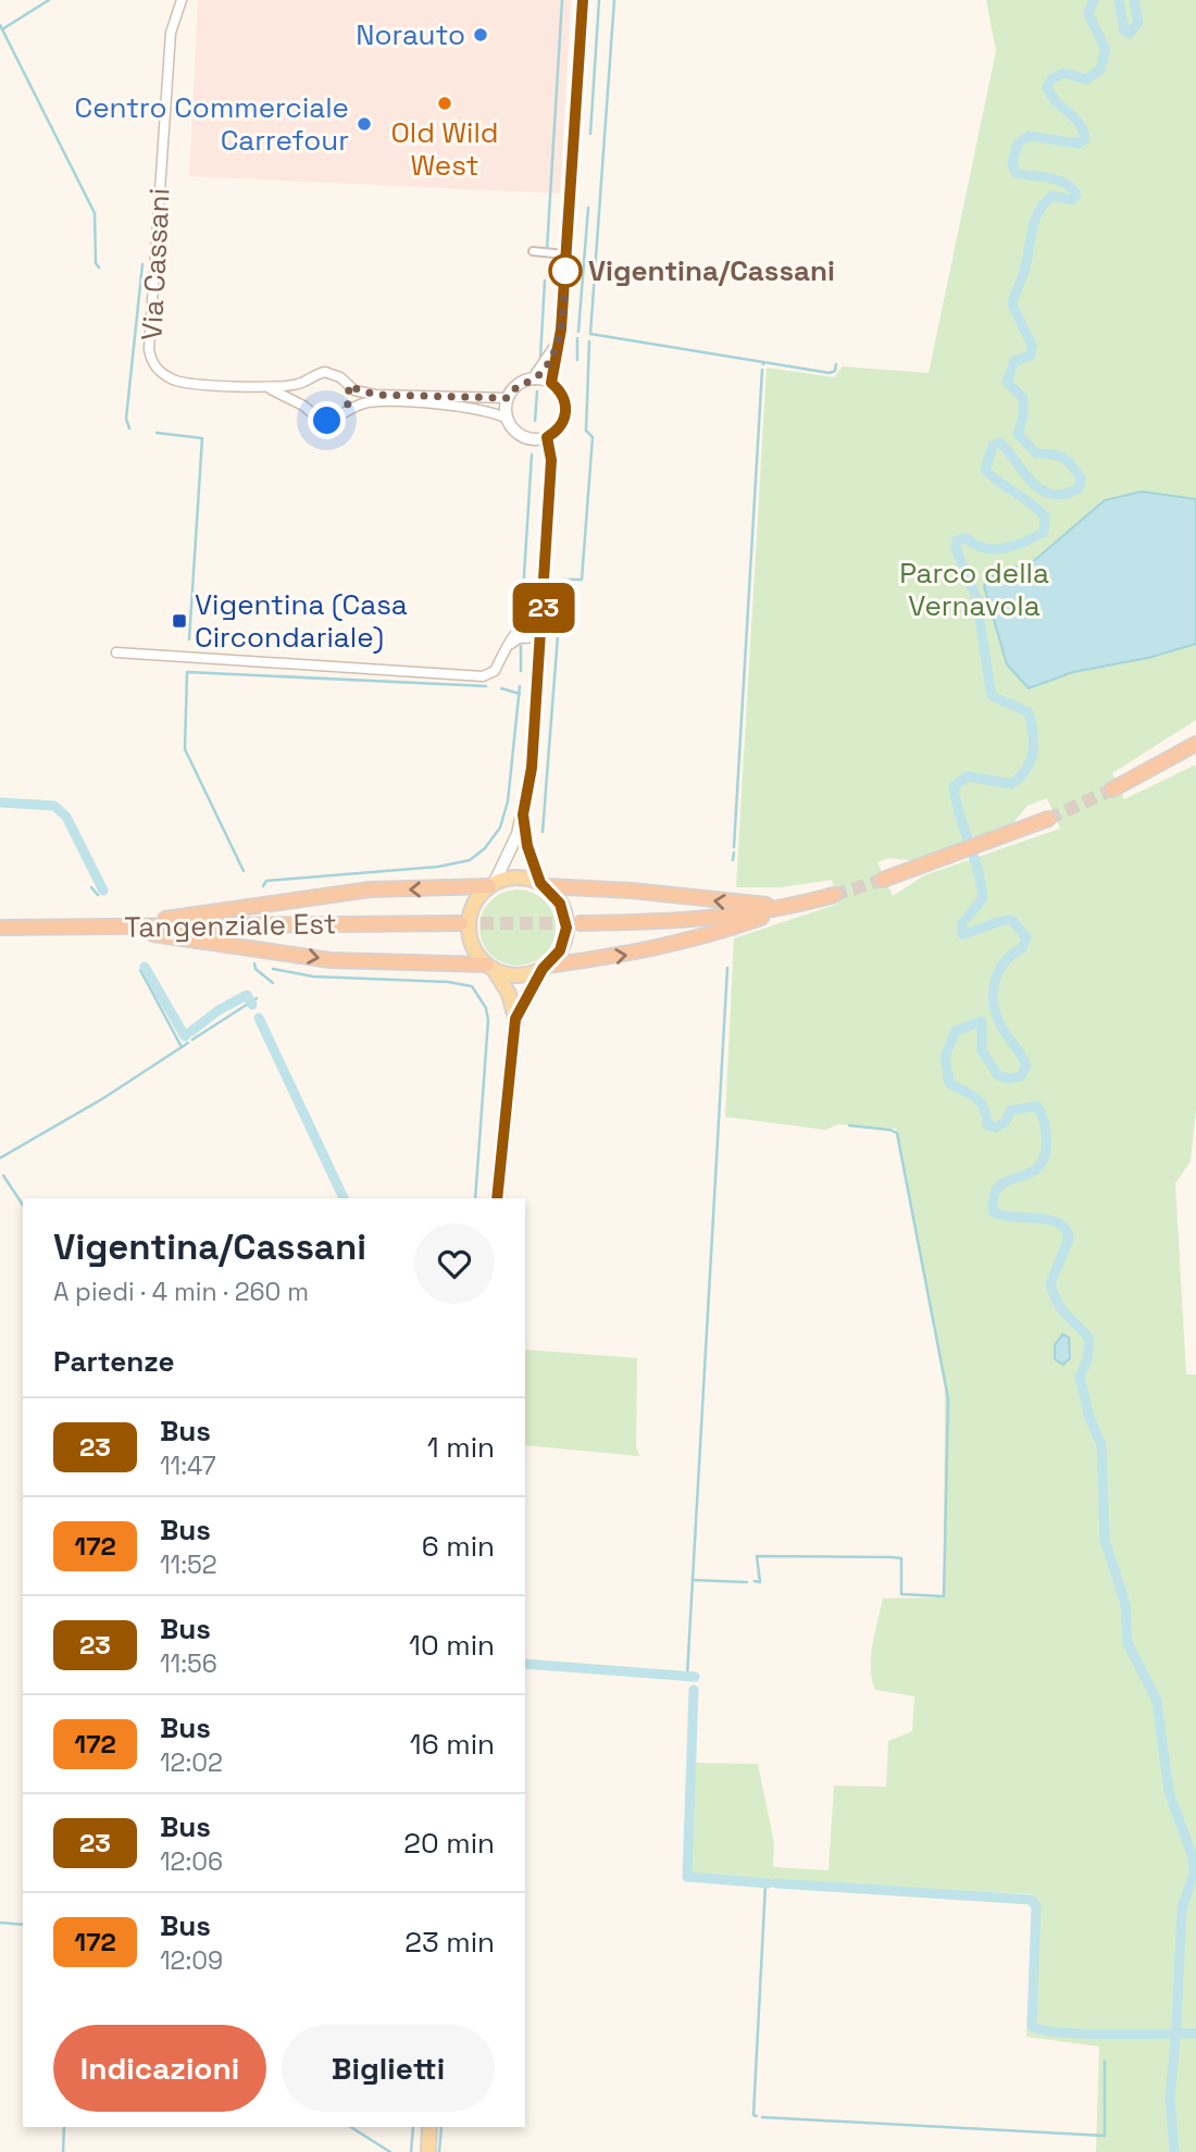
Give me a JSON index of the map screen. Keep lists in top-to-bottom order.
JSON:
{
  "streets": {
    "highway": ["Tangenziale Est"],
    "street": ["Via Cassani"]
  },
  "parks": ["Parco della Vernavola"],
  "places": {
    "other": [
      "Norauto",
      "Old Wild West",
      "Centro Commerciale Carrefour",
      "Vigentina/Cassani"
    ],
    "transit": ["Vigentina (Casa Circondariale)"]
  },
  "lines": ["bus line 23"],
  "page": {
    "on_map": "23",
    "heading": [
      ["Vigentina/Cassani", "A piedi · 4 min · 260 m"],
      "Partenze"
    ],
    "list": [
      {
        "mark": "23",
        "name": "Bus",
        "note": "11:47",
        "value": "1 min"
      },
      {
        "mark": "172",
        "name": "Bus",
        "note": "11:52",
        "value": "6 min"
      },
      {
        "mark": "23",
        "name": "Bus",
        "note": "11:56",
        "value": "10 min"
      },
      {
        "mark": "172",
        "name": "Bus",
        "note": "12:02",
        "value": "16 min"
      },
      {
        "mark": "23",
        "name": "Bus",
        "note": "12:06",
        "value": "20 min"
      },
      {
        "mark": "172",
        "name": "Bus",
        "note": "12:09",
        "value": "23 min"
      }
    ],
    "buttons": ["Indicazioni", "Biglietti"]
  }
}
